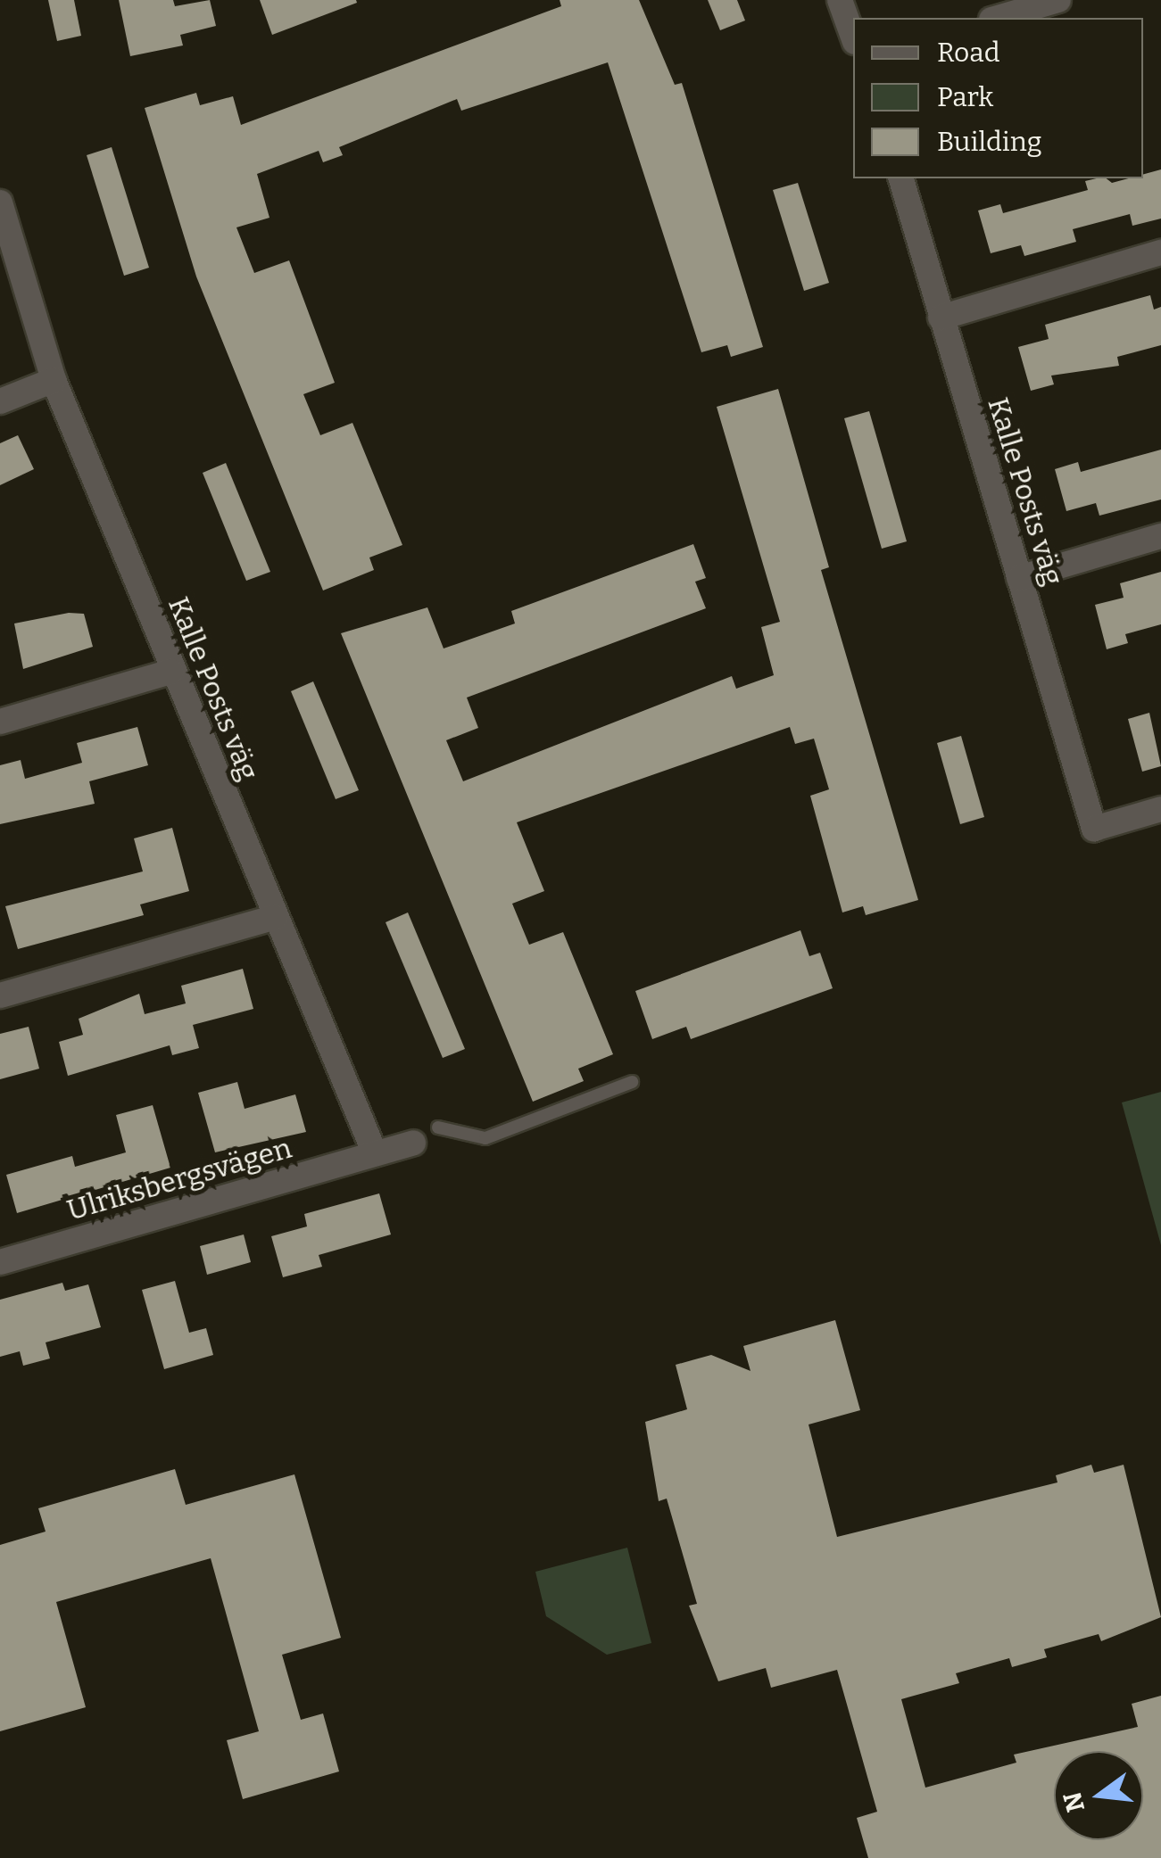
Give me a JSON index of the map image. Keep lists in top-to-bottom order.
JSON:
{
  "streets": {
    "street": ["Kalle Posts väg", "Ulriksbergsvägen"]
  },
  "crossings": [
    ["Kalle Posts väg", "Ulriksbergsvägen"]
  ],
  "legend": ["Road", "Park", "Building"],
  "north": "left"
}
